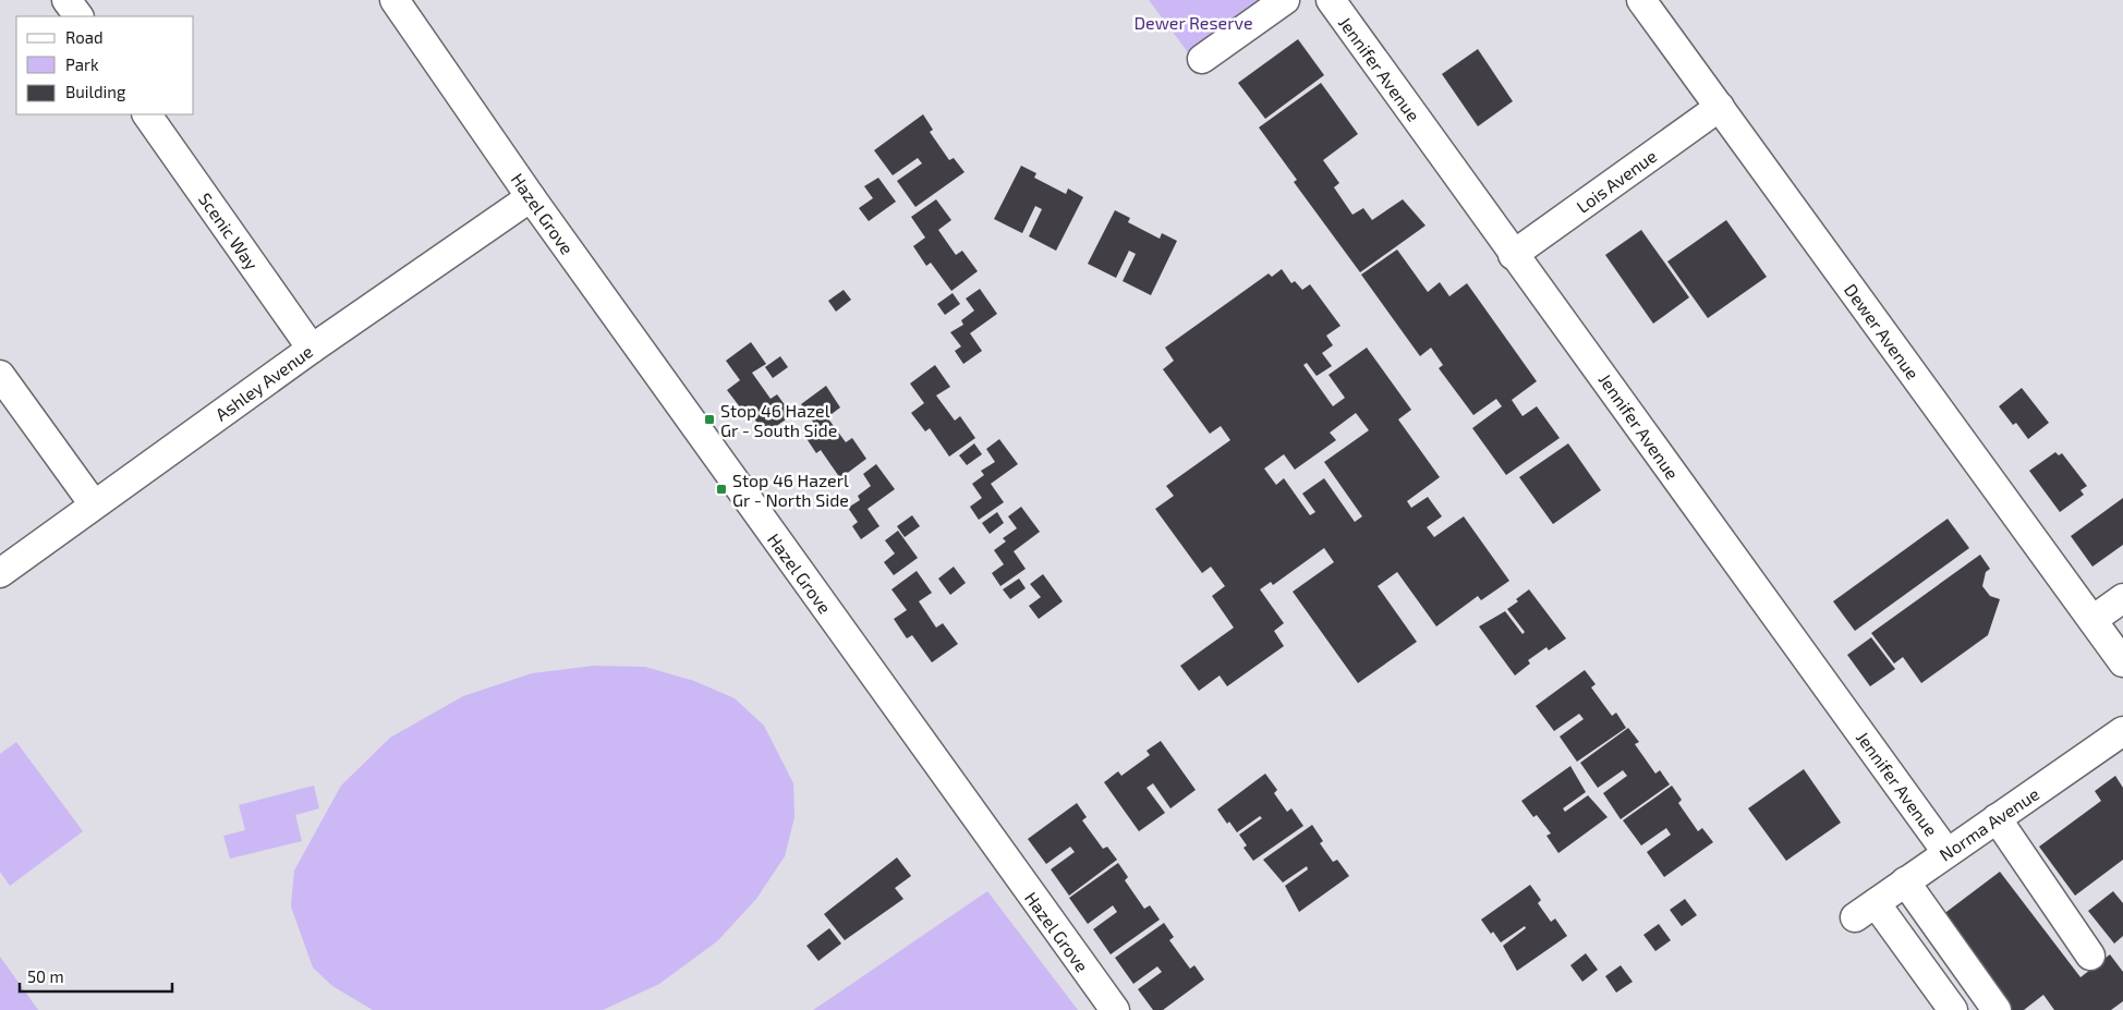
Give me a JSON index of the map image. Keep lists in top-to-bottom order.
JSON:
{
  "streets": {
    "street": [
      "Jennifer Avenue",
      "Lois Avenue",
      "Hazel Grove",
      "Scenic Way",
      "Dewer Avenue",
      "Ashley Avenue",
      "Norma Avenue"
    ]
  },
  "crossings": [
    ["Jennifer Avenue", "Lois Avenue"],
    ["Jennifer Avenue", "Norma Avenue"],
    ["Lois Avenue", "Dewer Avenue"],
    ["Hazel Grove", "Ashley Avenue"],
    ["Scenic Way", "Ashley Avenue"]
  ],
  "parks": ["Dewer Reserve"],
  "places": {
    "transit": ["Stop 46 Hazel Gr - South Side", "Stop 46 Hazerl Gr - North Side"]
  },
  "legend": ["Road", "Park", "Building"],
  "scale_bar": "50 m"
}
